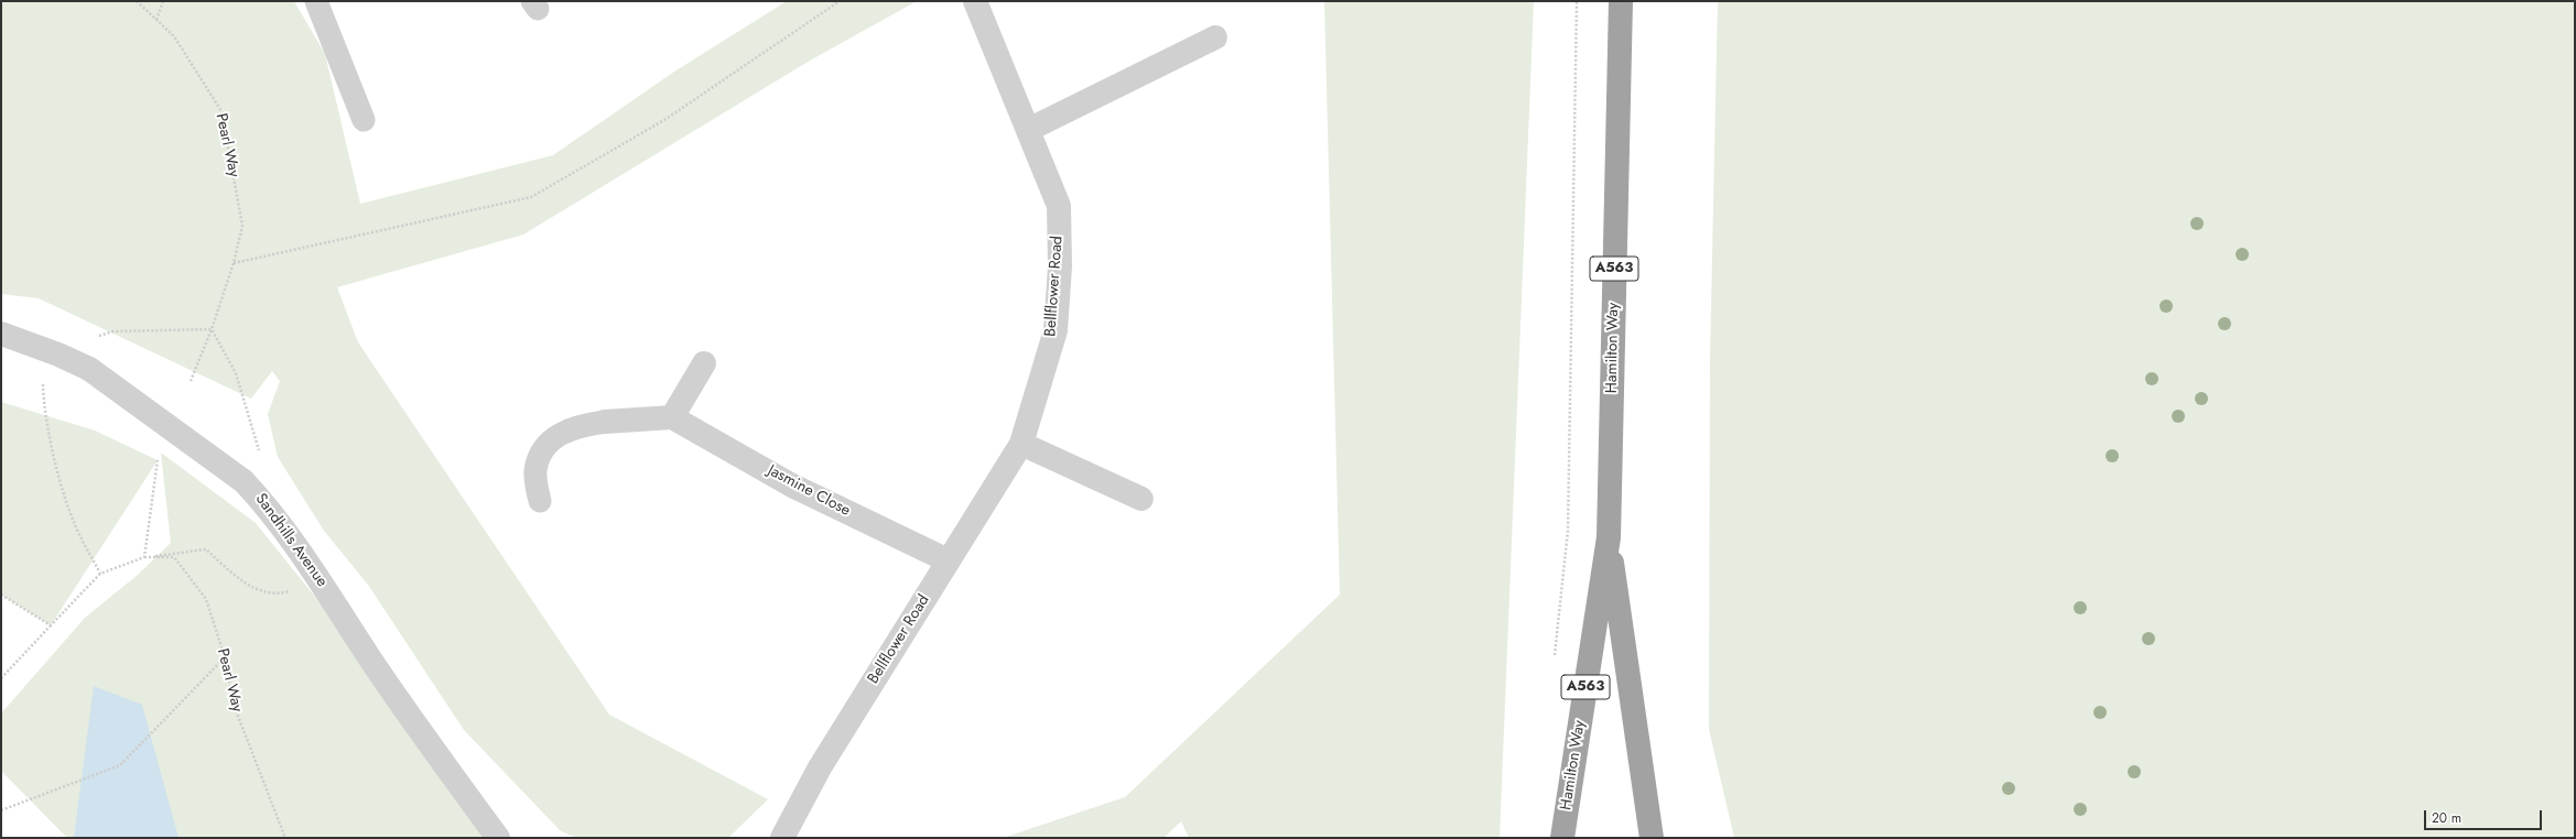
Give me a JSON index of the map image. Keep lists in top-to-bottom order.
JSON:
{
  "streets": {
    "highway": ["A563", "Hamilton Way"],
    "street": ["Bellflower Road", "Jasmine Close", "Sandhills Avenue"],
    "path": ["Pearl Way"]
  },
  "crossings": [
    ["Bellflower Road", "Jasmine Close"]
  ],
  "scale_bar": "20 m"
}
